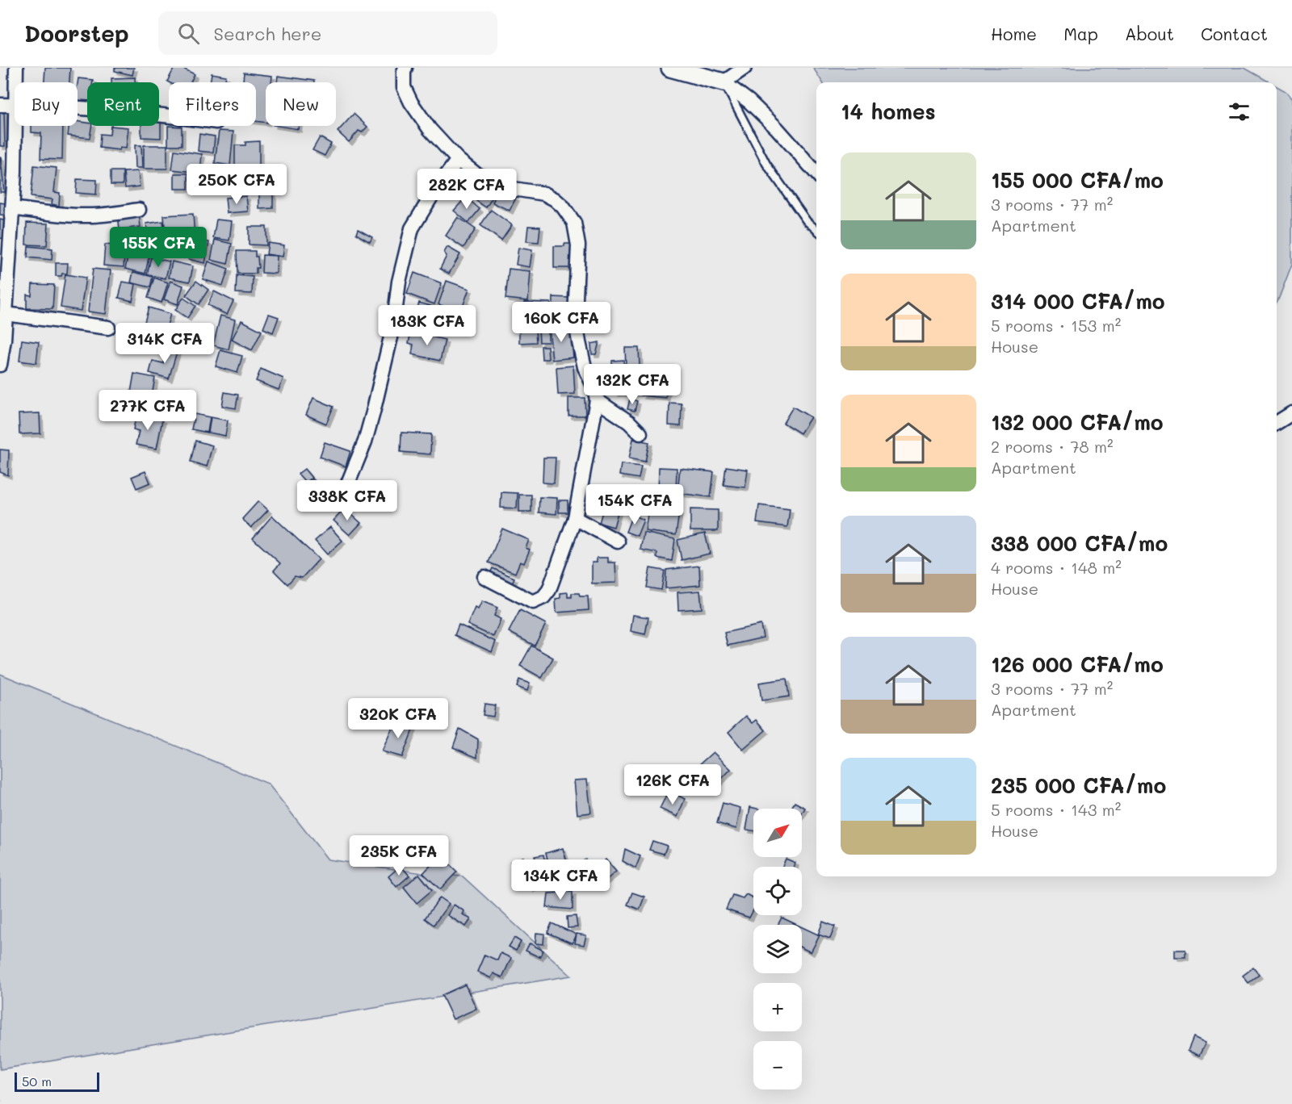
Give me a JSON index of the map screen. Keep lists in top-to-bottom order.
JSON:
{
  "scale_bar": "50 m",
  "north": "top right",
  "page": {
    "header": "Doorstep",
    "search": "Search here",
    "nav": [
      "Home",
      "Map",
      "About",
      "Contact"
    ],
    "chip": [
      "Buy",
      "Rent",
      "Filters",
      "New"
    ],
    "heading": "14 homes",
    "list": [
      {
        "name": "155 000 CFA/mo",
        "note": "3 rooms · 77 m² · Apartment"
      },
      {
        "name": "314 000 CFA/mo",
        "note": "5 rooms · 153 m² · House"
      },
      {
        "name": "132 000 CFA/mo",
        "note": "2 rooms · 78 m² · Apartment"
      },
      {
        "name": "338 000 CFA/mo",
        "note": "4 rooms · 148 m² · House"
      },
      {
        "name": "126 000 CFA/mo",
        "note": "3 rooms · 77 m² · Apartment"
      },
      {
        "name": "235 000 CFA/mo",
        "note": "5 rooms · 143 m² · House"
      }
    ],
    "price": [
      "250K CFA",
      "282K CFA",
      "155K CFA",
      "160K CFA",
      "183K CFA",
      "314K CFA",
      "132K CFA",
      "277K CFA",
      "338K CFA",
      "154K CFA",
      "320K CFA",
      "126K CFA",
      "235K CFA",
      "134K CFA"
    ],
    "map_buttons": ["+", "−"],
    "scale": "50 m"
  }
}
